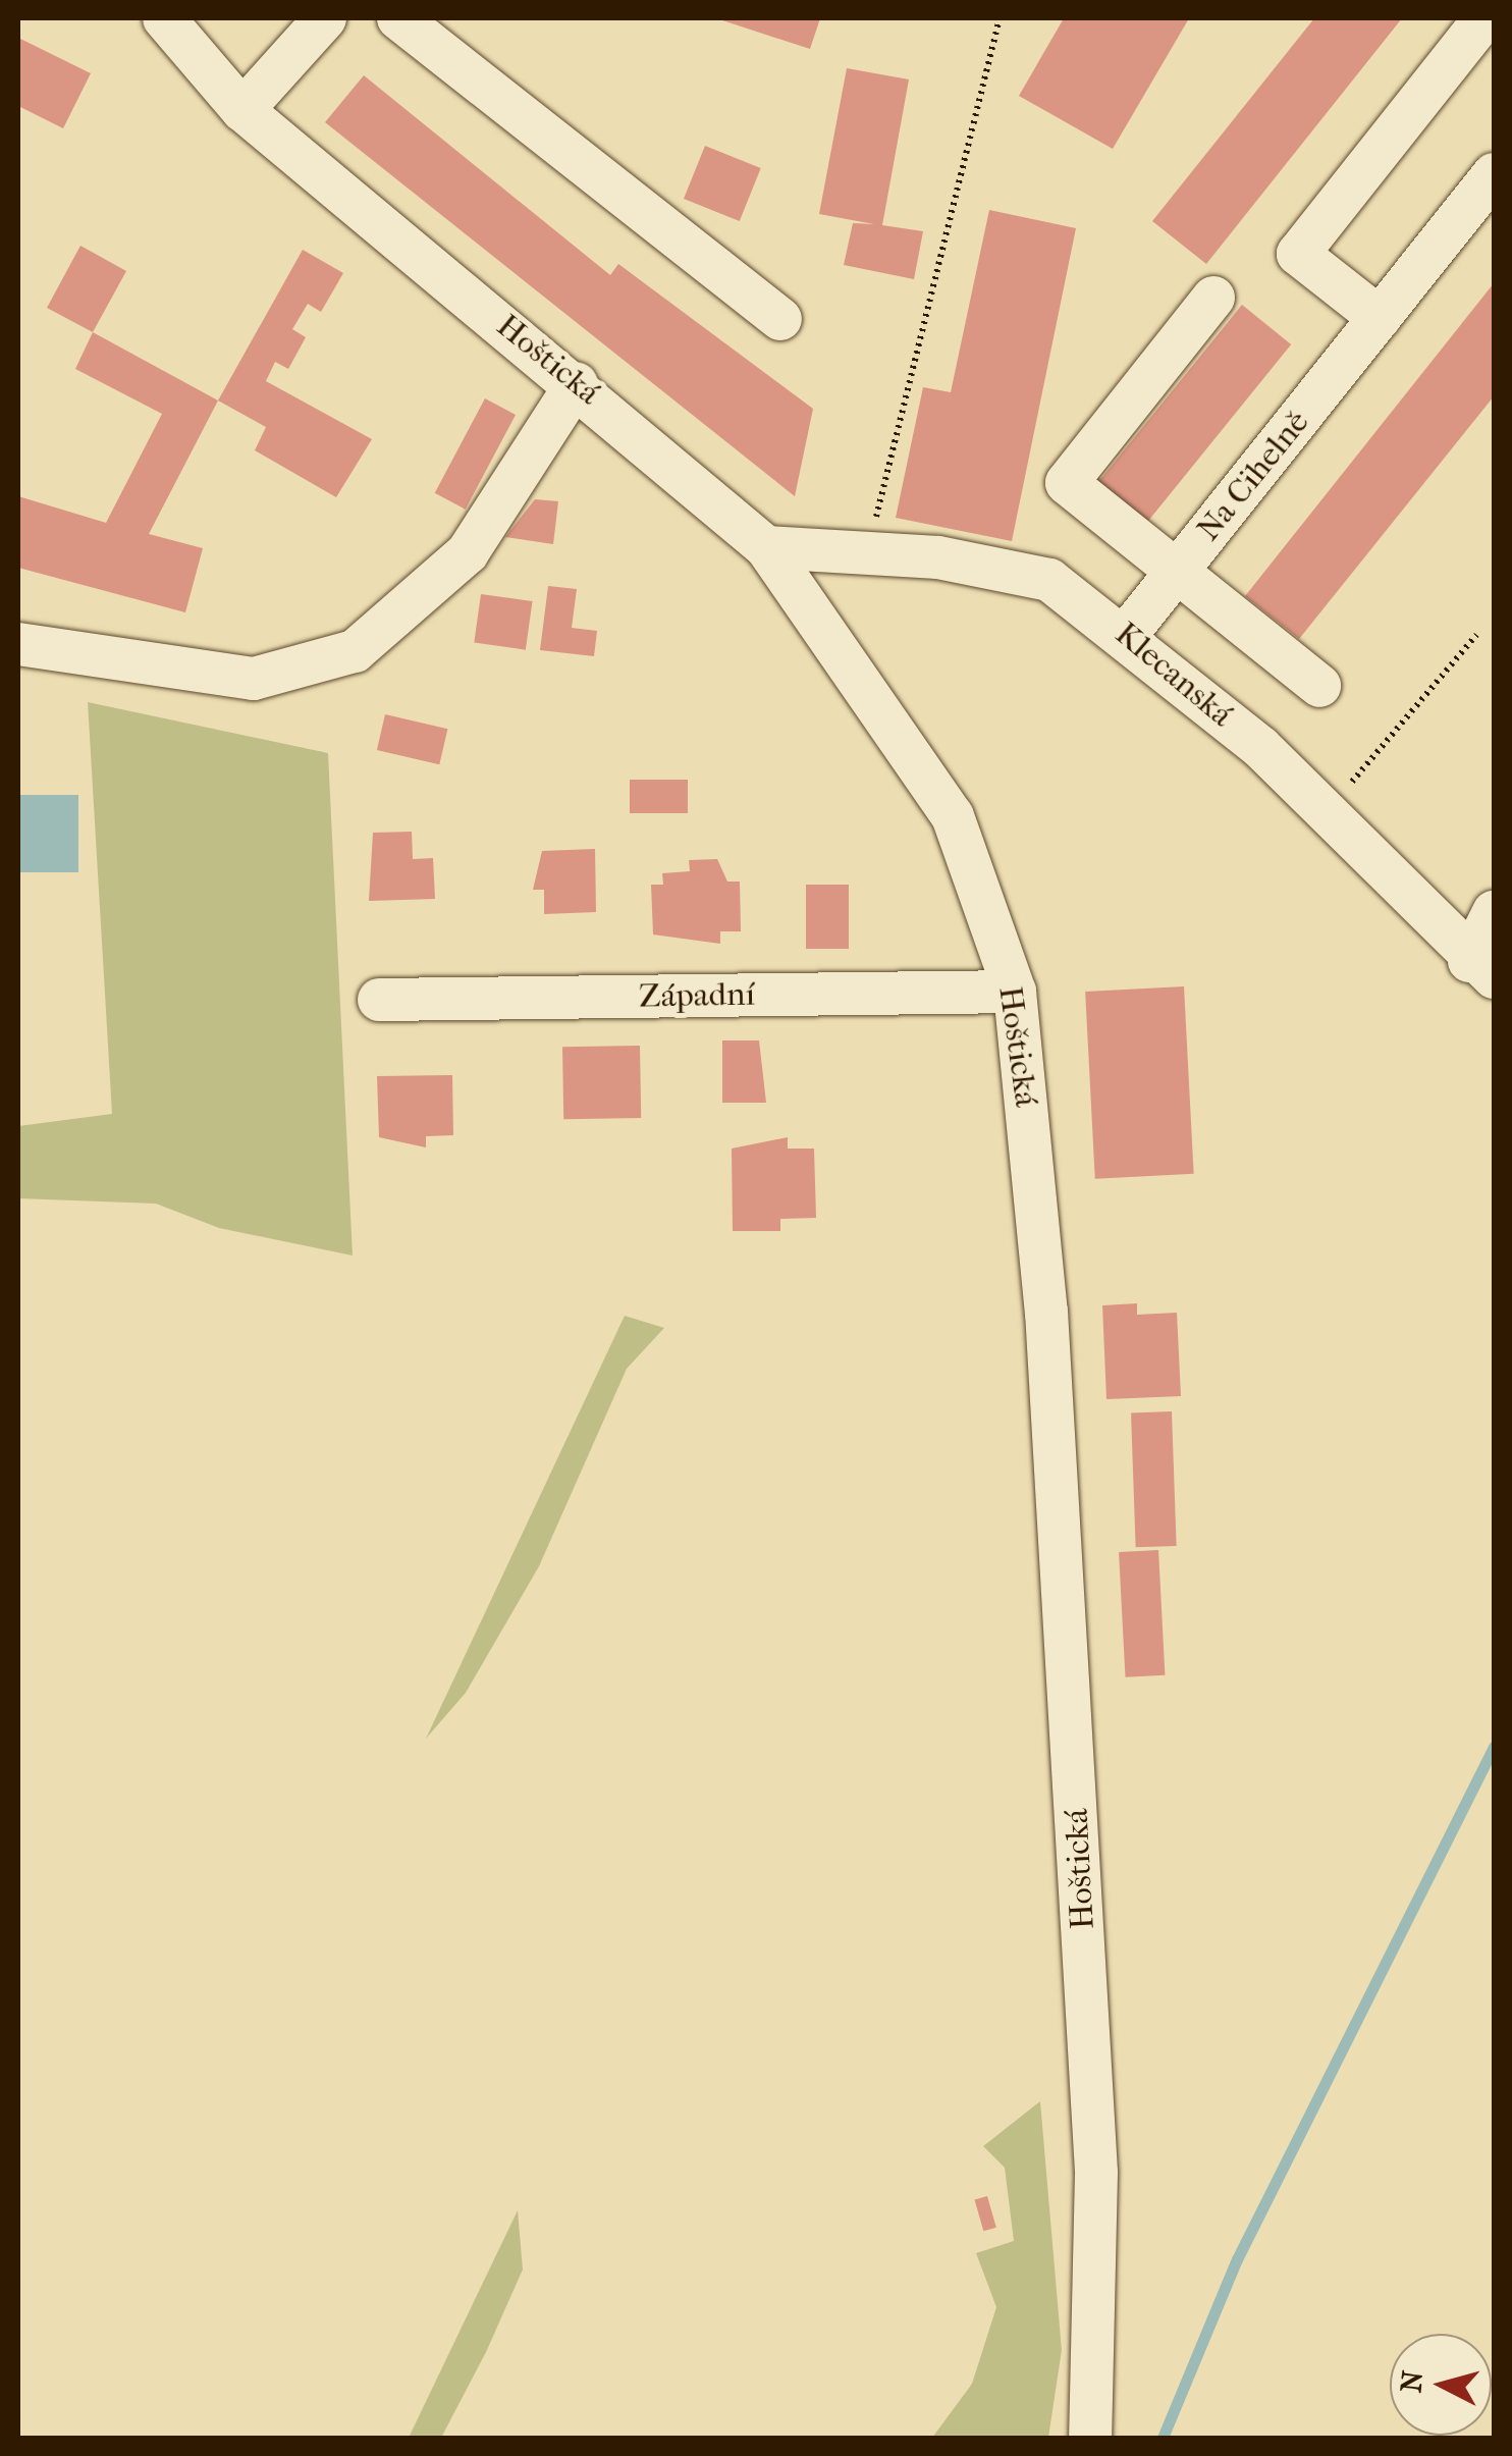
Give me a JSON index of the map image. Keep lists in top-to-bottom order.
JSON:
{
  "streets": {
    "street": [
      "Hoštická",
      "Na Cihelně",
      "Klecanská",
      "Západní"
    ]
  },
  "crossings": [
    ["Hoštická", "Klecanská"],
    ["Hoštická", "Západní"],
    ["Na Cihelně", "Klecanská"]
  ],
  "north": "left"
}
